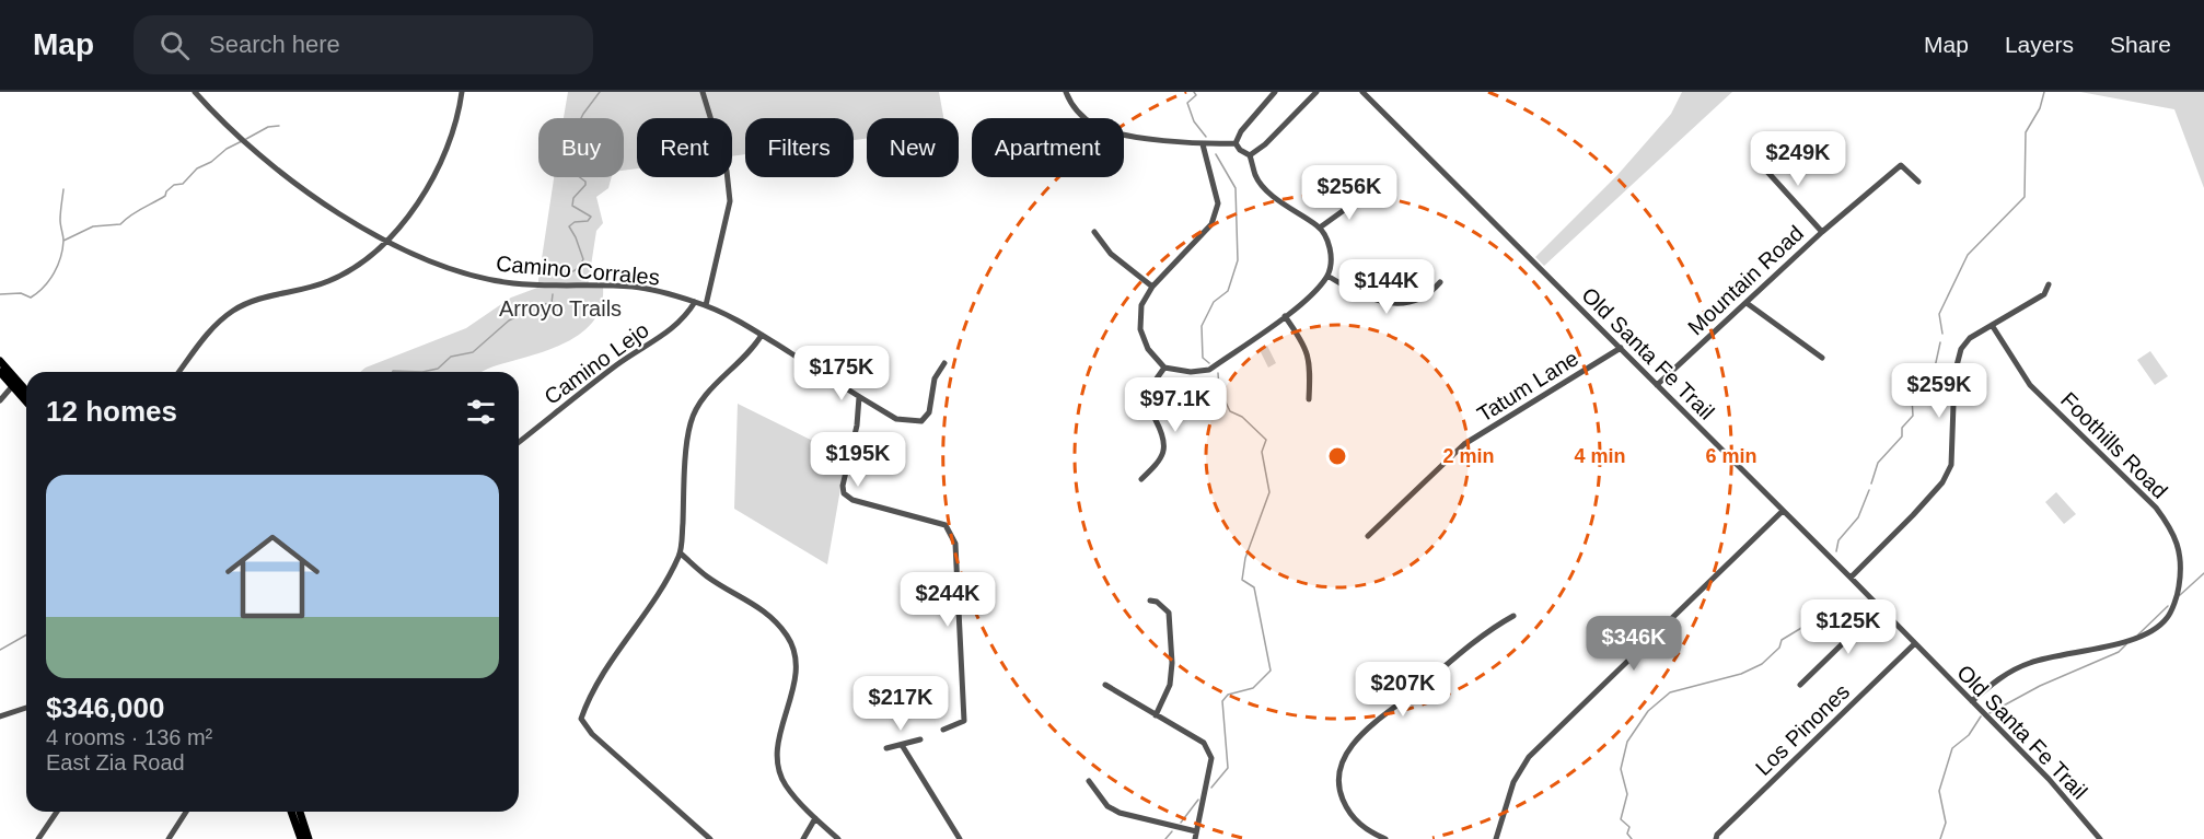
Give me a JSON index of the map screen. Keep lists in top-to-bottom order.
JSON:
{
  "streets": {
    "street": [
      "Camino Corrales",
      "Mountain Road",
      "Old Santa Fe Trail",
      "Camino Lejo",
      "Tatum Lane",
      "Foothills Road",
      "Los Pinones"
    ]
  },
  "crossings": [
    ["Camino Corrales", "Camino Lejo"],
    ["Mountain Road", "Old Santa Fe Trail"],
    ["Old Santa Fe Trail", "Tatum Lane"],
    ["Old Santa Fe Trail", "Foothills Road"],
    ["Old Santa Fe Trail", "Los Pinones"]
  ],
  "parks": ["Arroyo Trails"],
  "page": {
    "header": "Map",
    "search": "Search here",
    "nav": ["Map", "Layers", "Share"],
    "chip": [
      "Buy",
      "Rent",
      "Filters",
      "New",
      "Apartment"
    ],
    "price": [
      "$249K",
      "$256K",
      "$144K",
      "$175K",
      "$259K",
      "$97.1K",
      "$195K",
      "$244K",
      "$125K",
      "$346K",
      "$207K",
      "$217K"
    ],
    "heading": "12 homes",
    "list": [
      {
        "name": "$346,000",
        "note": "4 rooms · 136 m² · East Zia Road"
      }
    ]
  },
  "rings": ["2 min", "4 min", "6 min"]
}
